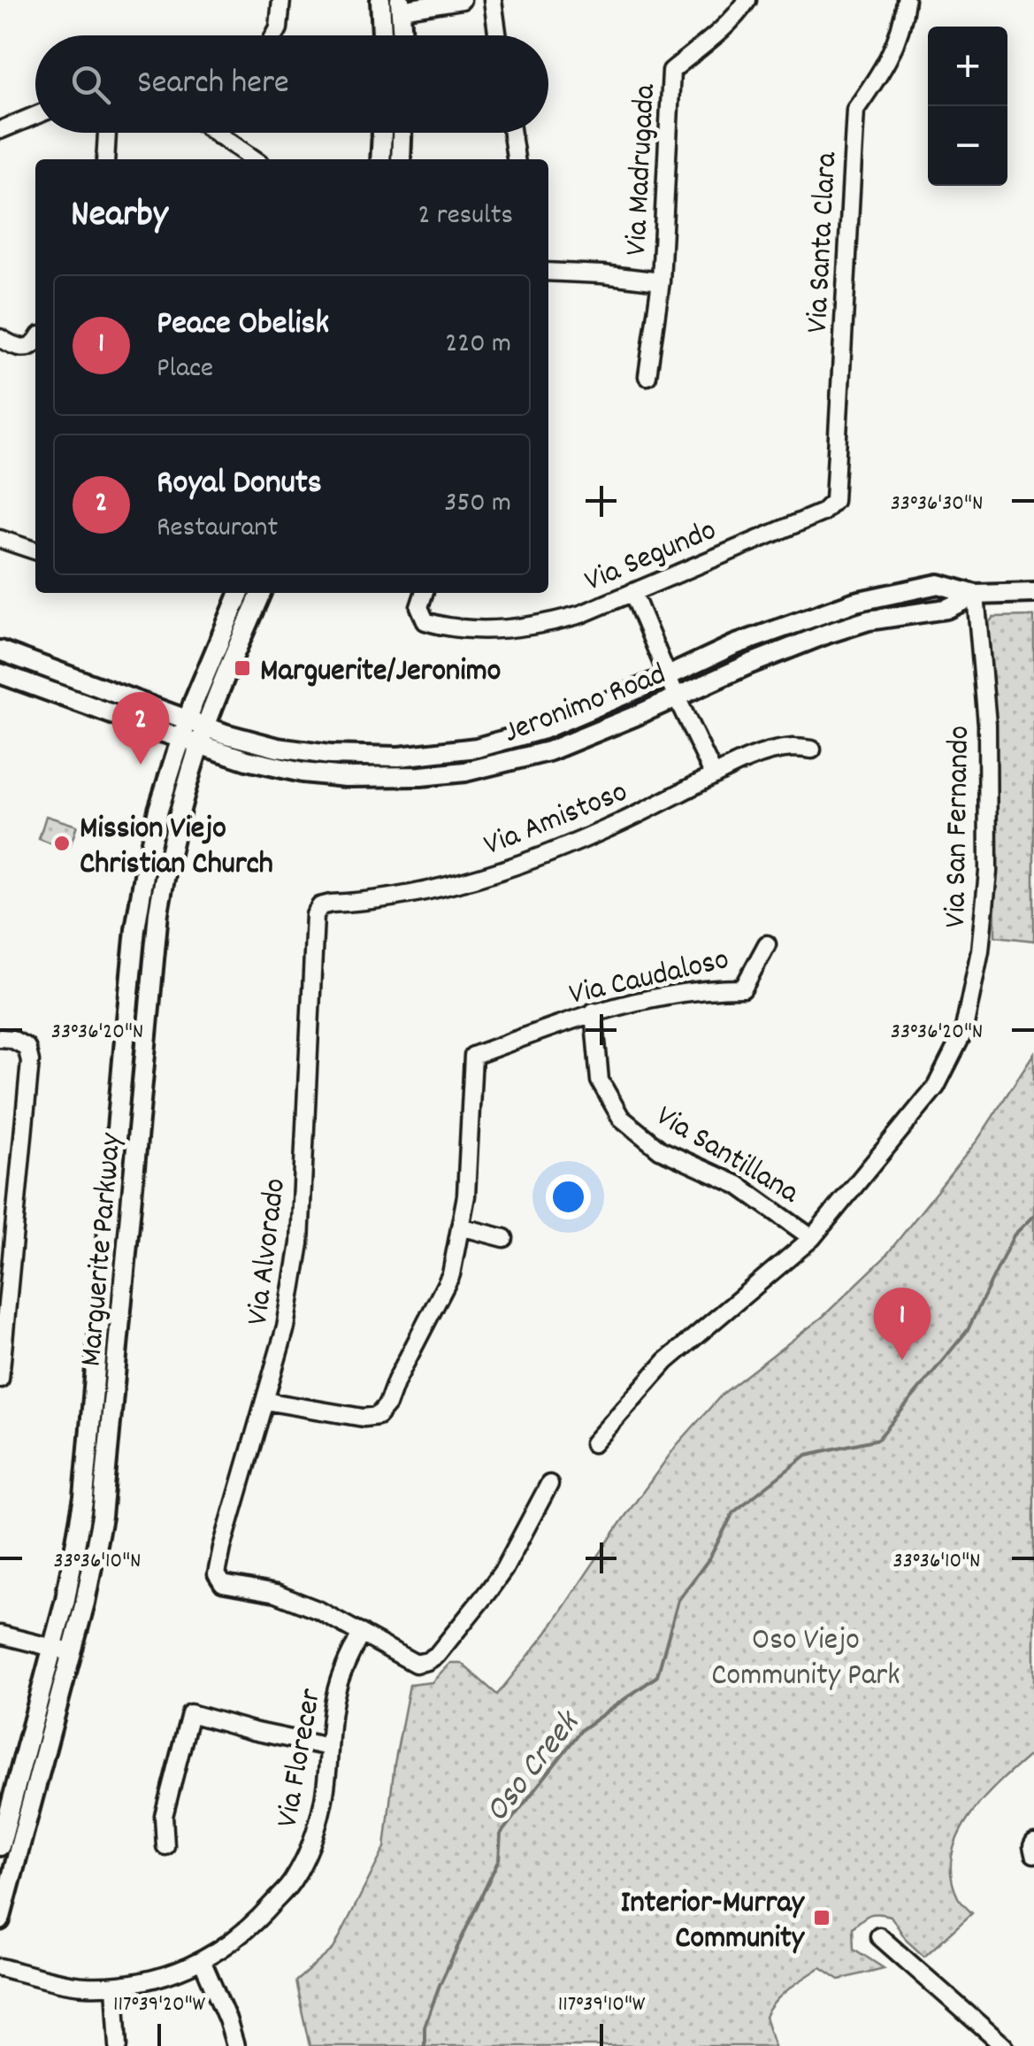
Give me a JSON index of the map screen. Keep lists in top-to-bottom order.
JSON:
{
  "streets": {
    "main road": ["Jeronimo Road", "Marguerite Parkway"],
    "street": [
      "Via Madrugada",
      "Via Santa Clara",
      "Via Segundo",
      "Via Amistoso",
      "Via San Fernando",
      "Via Caudaloso",
      "Via Santillana",
      "Via Alvorado",
      "Via Florecer"
    ]
  },
  "crossings": [
    ["Via Santa Clara", "Via Segundo"],
    ["Jeronimo Road", "Via San Fernando"],
    ["Jeronimo Road", "Marguerite Parkway"],
    ["Via Amistoso", "Via Alvorado"],
    ["Via San Fernando", "Via Santillana"],
    ["Via Caudaloso", "Via Santillana"],
    ["Via Alvorado", "Via Florecer"]
  ],
  "water": ["Oso Creek"],
  "parks": ["Oso Viejo Community Park"],
  "places": {
    "transit": ["Marguerite/Jeronimo", "Interior-Murray Community"],
    "other": ["Mission Viejo Christian Church"]
  },
  "page": {
    "map_buttons": ["+", "−"],
    "search": "Search here",
    "heading": ["Nearby", "2 results"],
    "list": [
      {
        "mark": "1",
        "name": "Peace Obelisk",
        "note": "Place",
        "value": "220 m"
      },
      {
        "mark": "2",
        "name": "Royal Donuts",
        "note": "Restaurant",
        "value": "350 m"
      }
    ],
    "pins": ["2", "1"]
  },
  "coordinates": [
    "33°36'30\"N",
    "33°36'20\"N",
    "33°36'10\"N",
    "117°39'20\"W",
    "117°39'10\"W"
  ]
}
